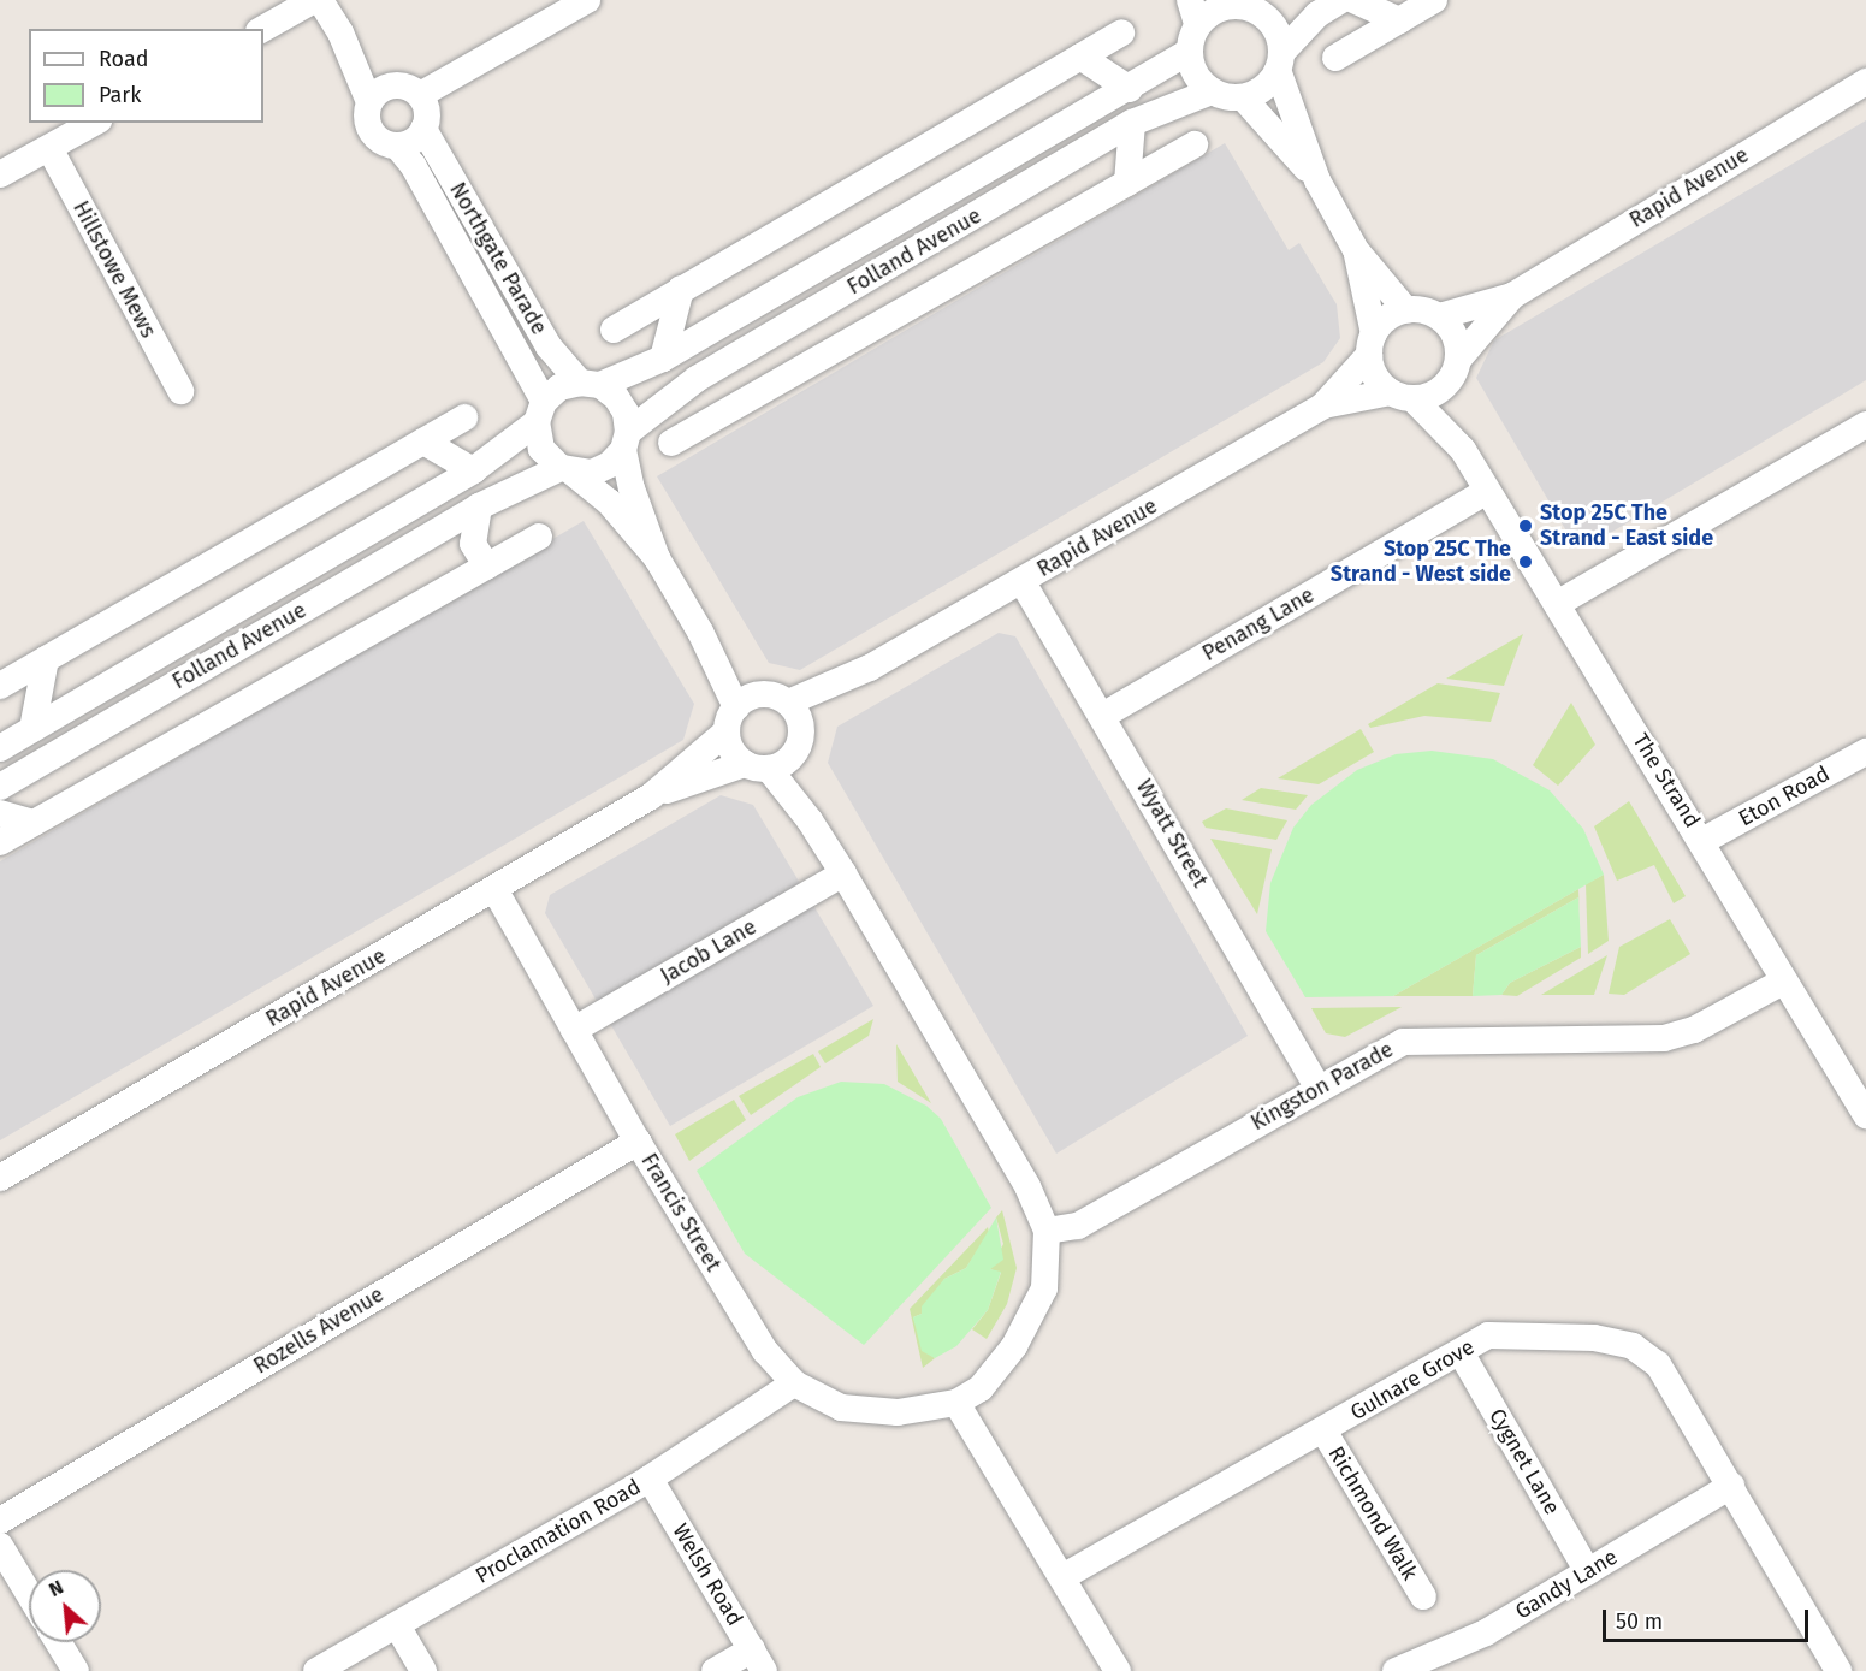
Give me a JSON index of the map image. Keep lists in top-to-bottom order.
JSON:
{
  "streets": {
    "street": [
      "Rapid Avenue",
      "Folland Avenue",
      "Northgate Parade",
      "Hillstowe Mews",
      "Penang Lane",
      "The Strand",
      "Eton Road",
      "Wyatt Street",
      "Jacob Lane",
      "Kingston Parade",
      "Francis Street",
      "Rozells Avenue",
      "Gulnare Grove",
      "Cygnet Lane",
      "Richmond Walk",
      "Proclamation Road",
      "Welsh Road",
      "Gandy Lane"
    ]
  },
  "crossings": [
    ["Rapid Avenue", "The Strand"],
    ["Rapid Avenue", "Wyatt Street"],
    ["Rapid Avenue", "Francis Street"],
    ["Folland Avenue", "Northgate Parade"],
    ["Penang Lane", "The Strand"],
    ["Penang Lane", "Wyatt Street"],
    ["The Strand", "Eton Road"],
    ["The Strand", "Kingston Parade"],
    ["Wyatt Street", "Kingston Parade"],
    ["Jacob Lane", "Francis Street"],
    ["Kingston Parade", "Francis Street"],
    ["Francis Street", "Rozells Avenue"],
    ["Francis Street", "Proclamation Road"],
    ["Gulnare Grove", "Cygnet Lane"],
    ["Gulnare Grove", "Richmond Walk"],
    ["Gulnare Grove", "Gandy Lane"],
    ["Cygnet Lane", "Gandy Lane"],
    ["Proclamation Road", "Welsh Road"]
  ],
  "places": ["Stop 25C The Strand - East side", "Stop 25C The Strand - West side"],
  "legend": ["Road", "Park"],
  "scale_bar": "50 m",
  "north": "top left"
}
